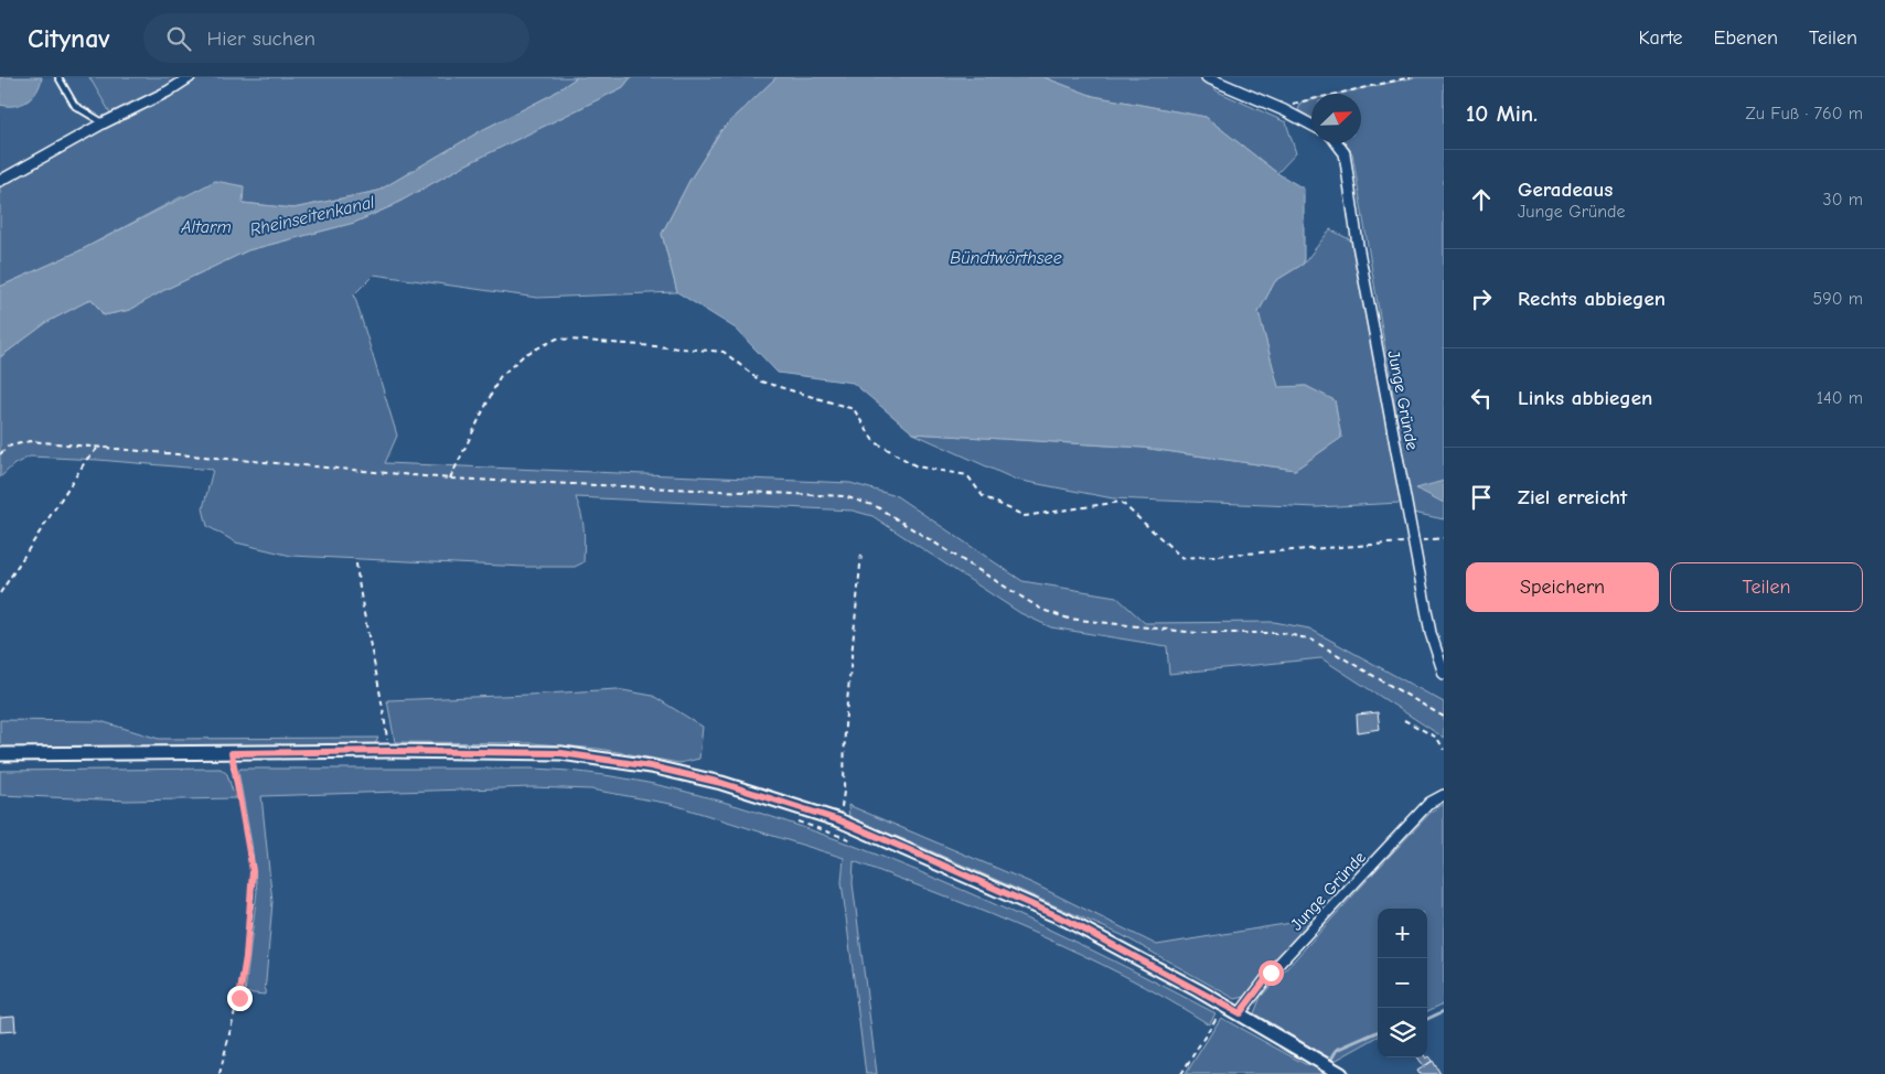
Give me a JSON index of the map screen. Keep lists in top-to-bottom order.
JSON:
{
  "streets": {
    "street": ["Junge Gründe"]
  },
  "water": ["Rheinseitenkanal", "Altarm", "Bündtwörthsee"],
  "north": "top right",
  "page": {
    "header": "Citynav",
    "search": "Hier suchen",
    "nav": ["Karte", "Ebenen", "Teilen"],
    "heading": ["10 Min.", "Zu Fuß · 760 m"],
    "list": [
      ["Geradeaus", "Junge Gründe", "30 m"],
      ["Rechts abbiegen", "590 m"],
      ["Links abbiegen", "140 m"],
      "Ziel erreicht"
    ],
    "buttons": ["Speichern", "Teilen"],
    "map_buttons": ["+", "−"]
  }
}
